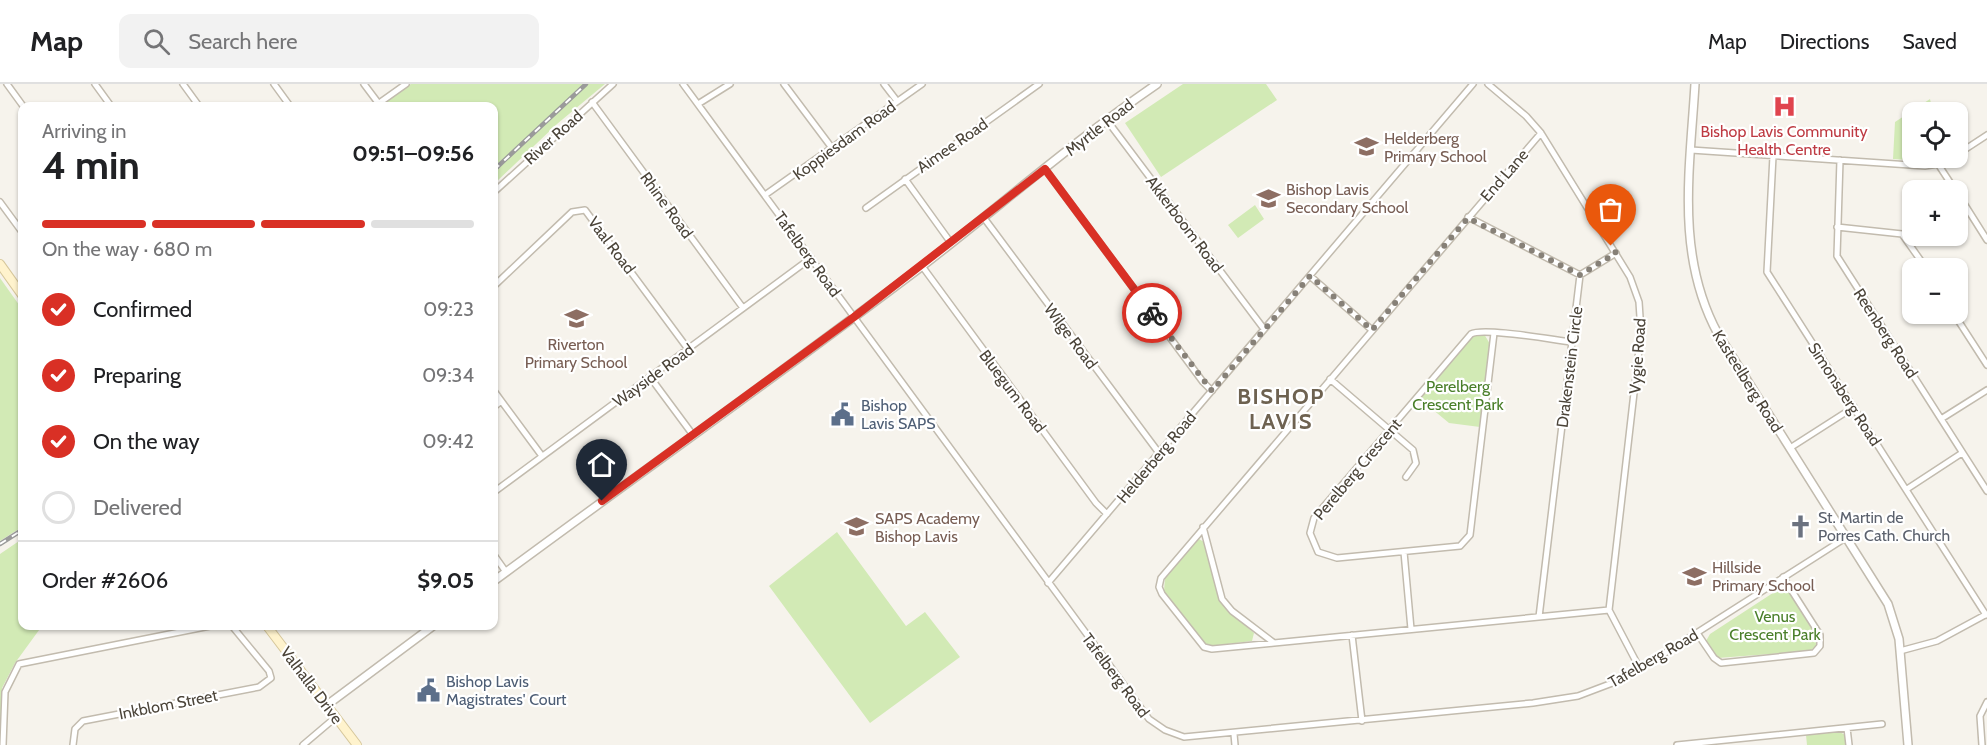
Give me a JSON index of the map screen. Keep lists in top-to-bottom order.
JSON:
{
  "streets": {
    "main road": ["Valhalla Drive"],
    "street": [
      "Myrtle Road",
      "River Road",
      "Koppiesdam Road",
      "Aimee Road",
      "End Lane",
      "Rhine Road",
      "Akkerboom Road",
      "Vaal Road",
      "Tafelberg Road",
      "Reenberg Road",
      "Wilge Road",
      "Vygie Road",
      "Drakenstein Circle",
      "Wayside Road",
      "Kasteelberg Road",
      "Bluegum Road",
      "Simonsberg Road",
      "Helderberg Road",
      "Perelberg Crescent",
      "Inkblom Street"
    ]
  },
  "crossings": [
    ["Myrtle Road", "Akkerboom Road"],
    ["Myrtle Road", "Tafelberg Road"],
    ["Myrtle Road", "Wilge Road"],
    ["Myrtle Road", "Bluegum Road"],
    ["River Road", "Rhine Road"],
    ["Koppiesdam Road", "Tafelberg Road"],
    ["End Lane", "Vygie Road"],
    ["Rhine Road", "Wayside Road"],
    ["Akkerboom Road", "Helderberg Road"],
    ["Vaal Road", "Wayside Road"],
    ["Tafelberg Road", "Wayside Road"],
    ["Tafelberg Road", "Kasteelberg Road"],
    ["Tafelberg Road", "Helderberg Road"],
    ["Wilge Road", "Helderberg Road"],
    ["Bluegum Road", "Helderberg Road"]
  ],
  "districts": ["BISHOP LAVIS"],
  "parks": ["Perelberg Crescent Park", "Venus Crescent Park"],
  "places": {
    "hospital": ["Bishop Lavis Community Health Centre"],
    "school or university": [
      "Helderberg Primary School",
      "Bishop Lavis Secondary School",
      "Riverton Primary School",
      "SAPS Academy Bishop Lavis",
      "Hillside Primary School"
    ],
    "public building": ["Bishop Lavis SAPS", "Bishop Lavis Magistrates' Court"],
    "church": ["St. Martin de Porres Cath. Church"]
  },
  "page": {
    "header": "Map",
    "search": "Search here",
    "nav": ["Map", "Directions", "Saved"],
    "map_buttons": ["+", "−"],
    "heading": ["4 min", "Arriving in", "09:51–09:56"],
    "panel": ["Order #2606", "$9.05"],
    "bar": "On the way · 680 m",
    "list": [
      ["Confirmed", "09:23"],
      ["Preparing", "09:34"],
      ["On the way", "09:42"],
      "Delivered"
    ]
  }
}
